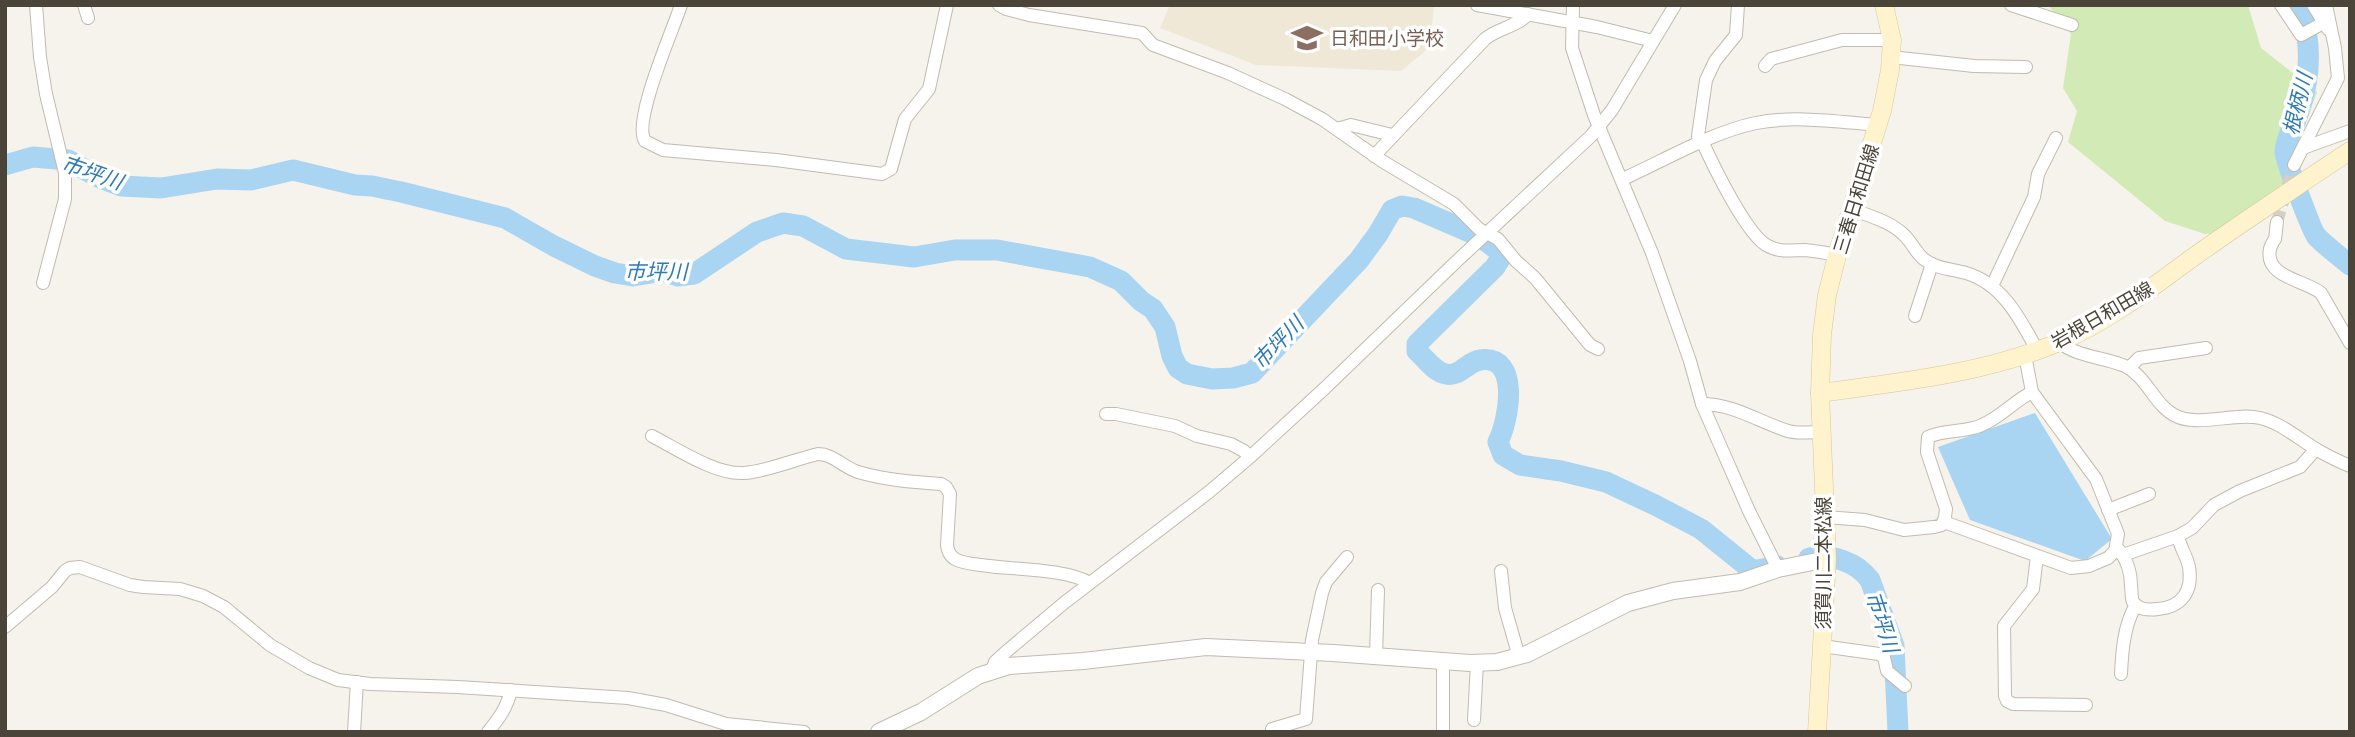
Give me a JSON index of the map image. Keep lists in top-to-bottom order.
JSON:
{
  "streets": {
    "main road": ["三春日和田線", "岩根日和田線", "須賀川二本松線"]
  },
  "crossings": [
    ["三春日和田線", "岩根日和田線"],
    ["三春日和田線", "須賀川二本松線"],
    ["岩根日和田線", "須賀川二本松線"]
  ],
  "water": ["根柄川", "市坪川"],
  "places": {
    "school or university": ["日和田小学校"]
  }
}
